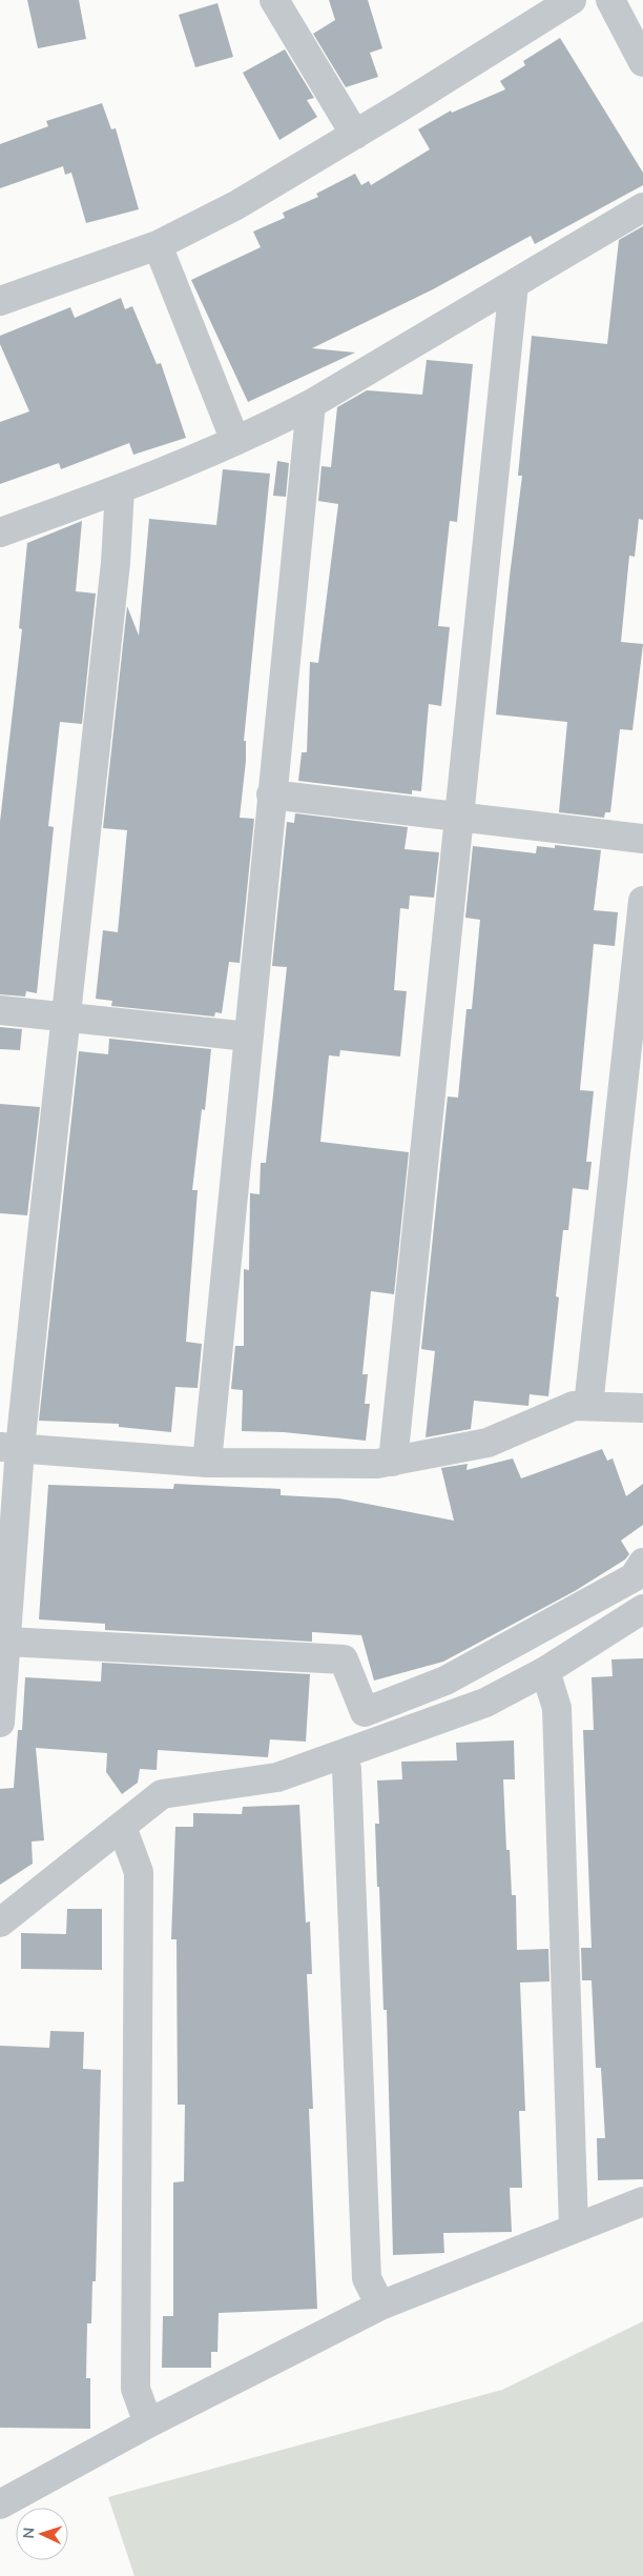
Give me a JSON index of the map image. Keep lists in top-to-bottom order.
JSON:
{
  "north": "left"
}
